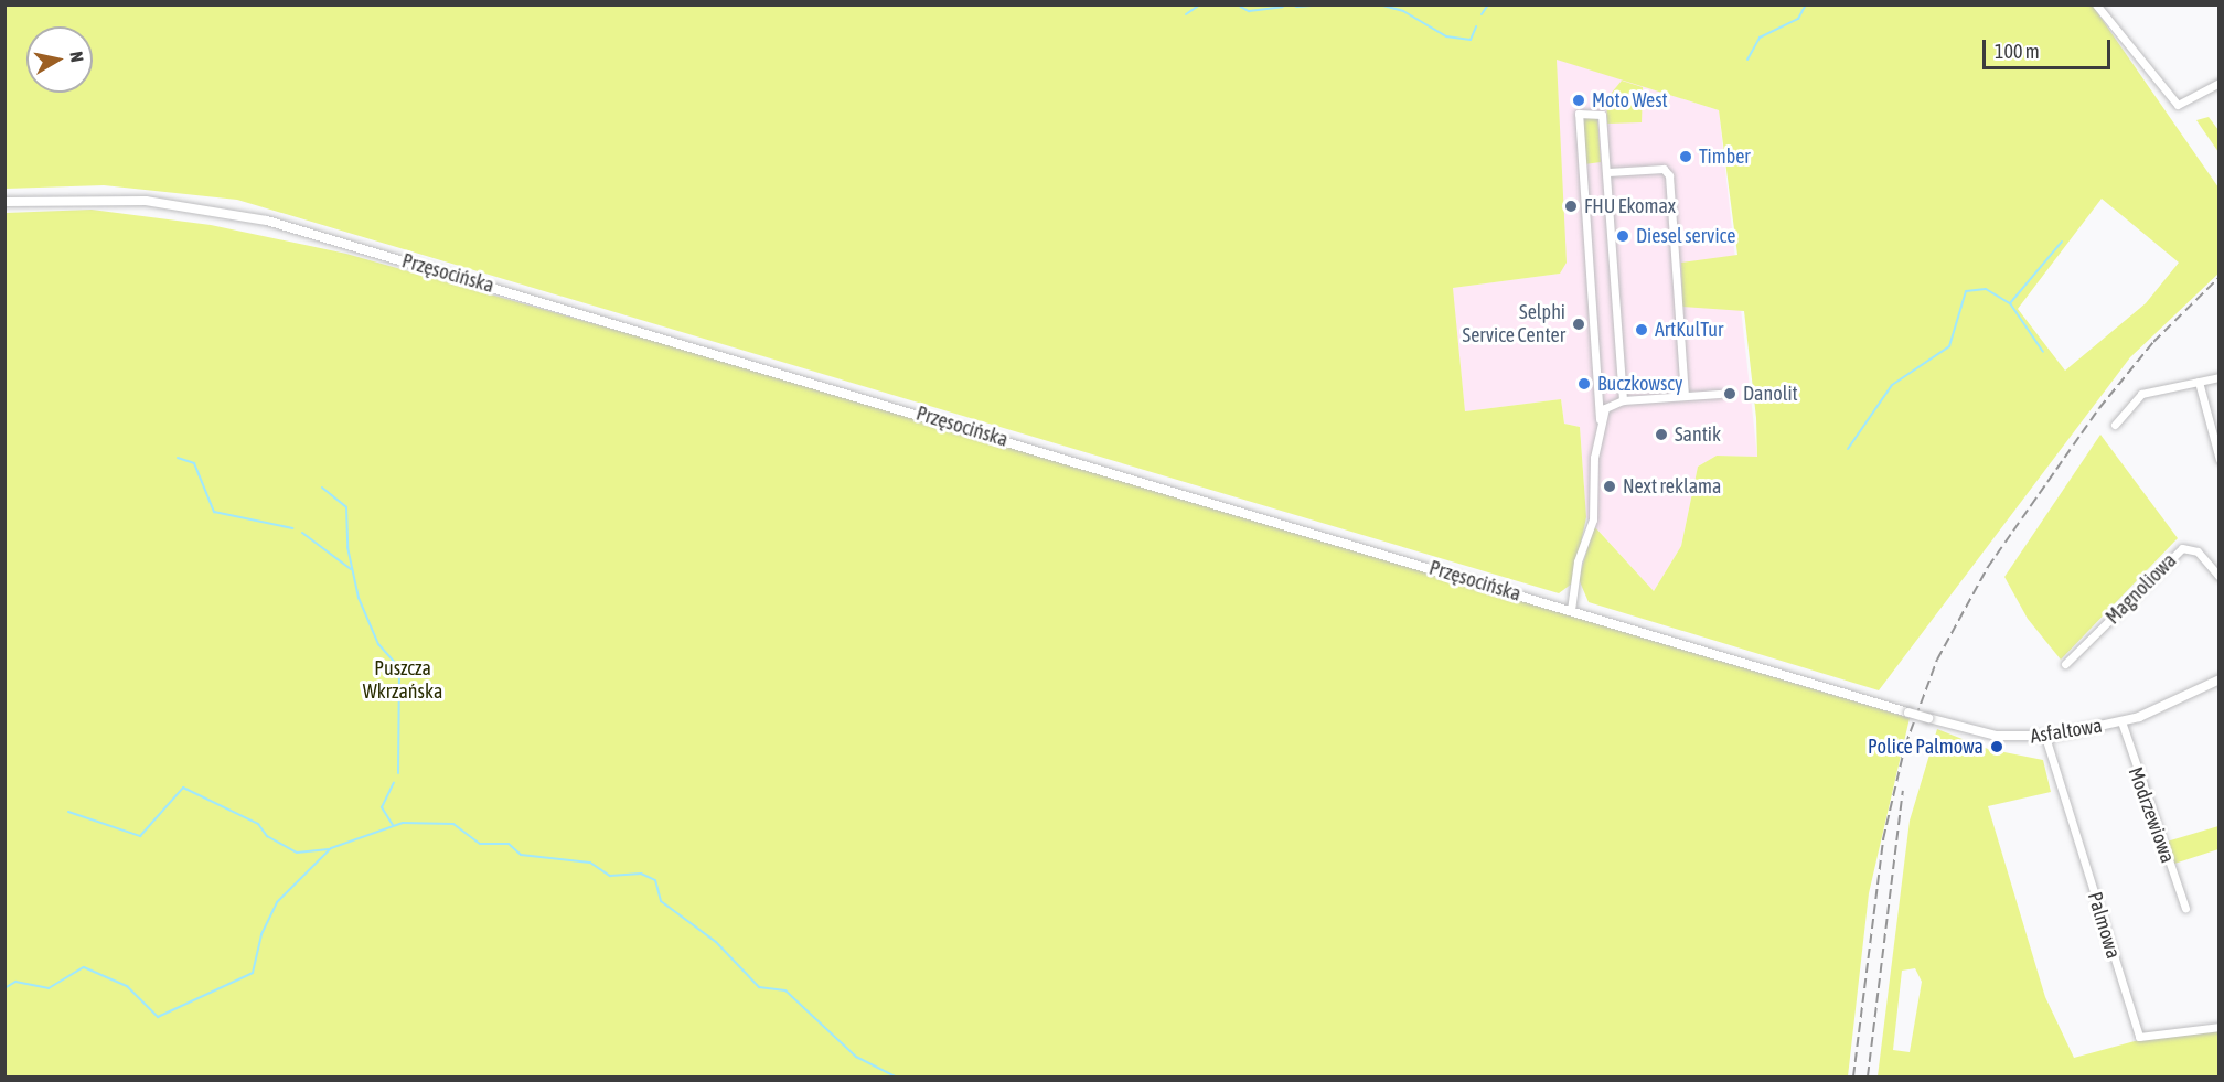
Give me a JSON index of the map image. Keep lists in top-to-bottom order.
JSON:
{
  "streets": {
    "street": [
      "Przęsocińska",
      "Magnoliowa",
      "Asfaltowa",
      "Modrzewiowa",
      "Palmowa"
    ]
  },
  "crossings": [
    ["Przęsocińska", "Asfaltowa"],
    ["Asfaltowa", "Modrzewiowa"],
    ["Asfaltowa", "Palmowa"]
  ],
  "parks": ["Puszcza Wkrzańska"],
  "places": [
    "Moto West",
    "Timber",
    "FHU Ekomax",
    "Diesel service",
    "Selphi Service Center",
    "ArtKulTur",
    "Buczkowscy",
    "Danolit",
    "Santik",
    "Next reklama",
    "Police Palmowa"
  ],
  "scale_bar": "100 m",
  "north": "right"
}
